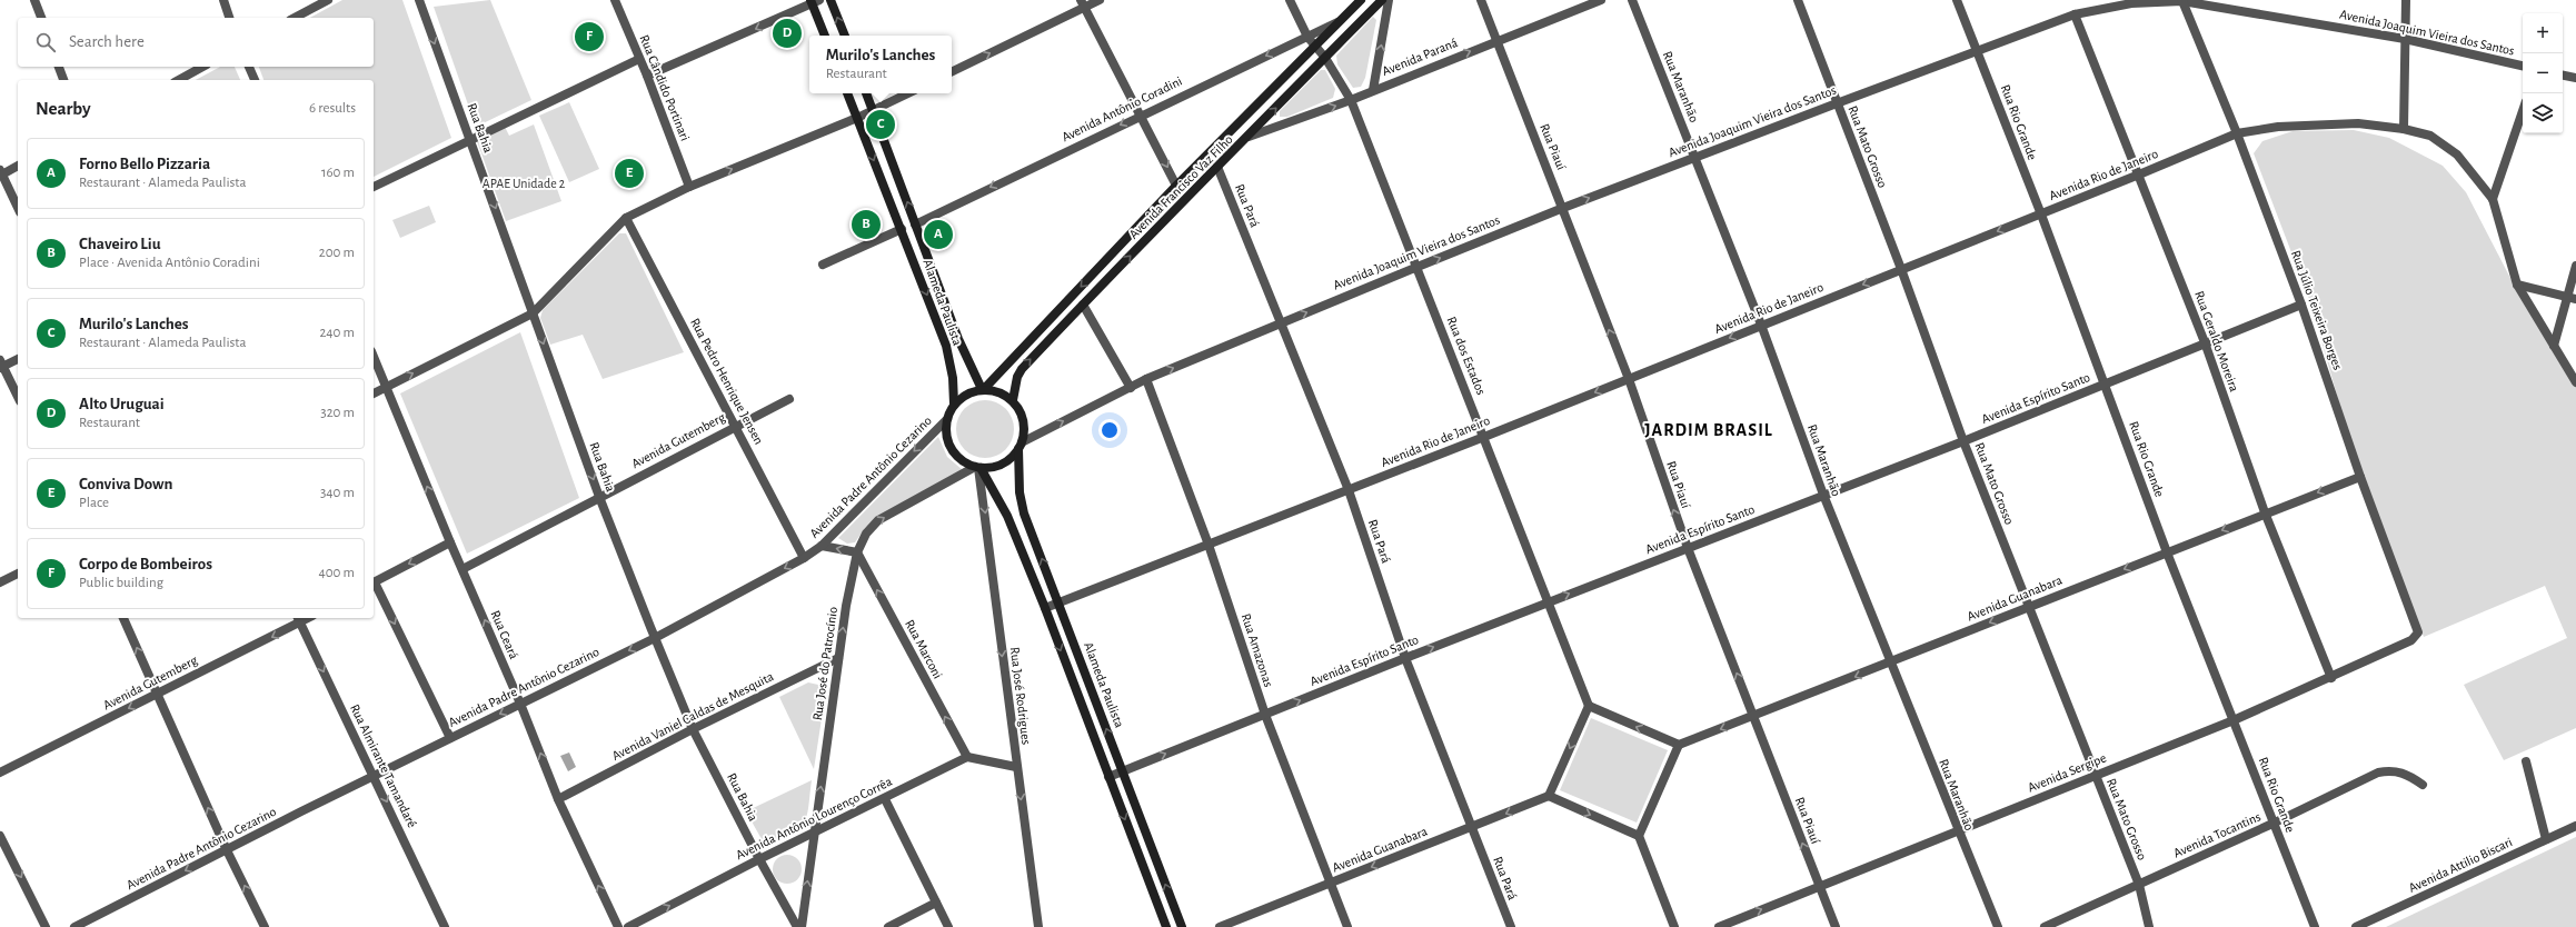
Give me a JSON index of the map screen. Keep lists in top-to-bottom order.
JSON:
{
  "streets": {
    "main road": ["Avenida Francisco Vaz Filho", "Alameda Paulista"],
    "street": [
      "Avenida Joaquim Vieira dos Santos",
      "Avenida Paraná",
      "Rua Maranhão",
      "Rua Cândido Portinari",
      "Avenida Antônio Coradini",
      "Rua Rio Grande",
      "Rua Bahia",
      "Rua Piauí",
      "Rua Mato Grosso",
      "Avenida Rio de Janeiro",
      "Rua Pará",
      "Rua Júlio Teixeira Borges",
      "Rua Geraldo Moreira",
      "Rua dos Estados",
      "Rua Pedro Henrique Jensen",
      "Avenida Espírito Santo",
      "Avenida Gutemberg",
      "Avenida Padre Antônio Cezarino",
      "Avenida Guanabara",
      "Rua Ceará",
      "Rua Marconi",
      "Rua Amazonas",
      "Rua José do Patrocínio",
      "Rua José Rodrigues",
      "Avenida Vaniel Caldas de Mesquita",
      "Rua Almirante Tamandaré",
      "Avenida Sergipe",
      "Avenida Antônio Lourenço Corrêa",
      "Avenida Tocantins",
      "Avenida Attilio Biscari"
    ]
  },
  "crossings": [
    ["Avenida Joaquim Vieira dos Santos", "Rua Maranhão"],
    ["Avenida Joaquim Vieira dos Santos", "Rua Rio Grande"],
    ["Avenida Joaquim Vieira dos Santos", "Rua Piauí"],
    ["Avenida Joaquim Vieira dos Santos", "Rua Mato Grosso"],
    ["Avenida Joaquim Vieira dos Santos", "Avenida Francisco Vaz Filho"],
    ["Avenida Joaquim Vieira dos Santos", "Rua Pará"],
    ["Avenida Joaquim Vieira dos Santos", "Alameda Paulista"],
    ["Avenida Joaquim Vieira dos Santos", "Rua Júlio Teixeira Borges"],
    ["Avenida Joaquim Vieira dos Santos", "Rua Geraldo Moreira"],
    ["Avenida Joaquim Vieira dos Santos", "Rua dos Estados"],
    ["Avenida Joaquim Vieira dos Santos", "Avenida Padre Antônio Cezarino"],
    ["Avenida Joaquim Vieira dos Santos", "Rua Amazonas"],
    ["Avenida Joaquim Vieira dos Santos", "Rua José do Patrocínio"],
    ["Avenida Joaquim Vieira dos Santos", "Rua José Rodrigues"],
    ["Avenida Paraná", "Rua Piauí"],
    ["Avenida Paraná", "Avenida Francisco Vaz Filho"],
    ["Avenida Paraná", "Rua dos Estados"],
    ["Rua Maranhão", "Avenida Rio de Janeiro"],
    ["Rua Maranhão", "Avenida Espírito Santo"],
    ["Rua Maranhão", "Avenida Guanabara"],
    ["Rua Maranhão", "Avenida Sergipe"],
    ["Avenida Antônio Coradini", "Avenida Francisco Vaz Filho"],
    ["Avenida Antônio Coradini", "Alameda Paulista"],
    ["Avenida Antônio Coradini", "Rua dos Estados"],
    ["Rua Rio Grande", "Avenida Rio de Janeiro"],
    ["Rua Rio Grande", "Avenida Espírito Santo"],
    ["Rua Rio Grande", "Avenida Guanabara"],
    ["Rua Rio Grande", "Avenida Sergipe"],
    ["Rua Rio Grande", "Avenida Tocantins"],
    ["Rua Bahia", "Avenida Gutemberg"],
    ["Rua Bahia", "Avenida Padre Antônio Cezarino"],
    ["Rua Bahia", "Avenida Vaniel Caldas de Mesquita"],
    ["Rua Bahia", "Avenida Antônio Lourenço Corrêa"],
    ["Rua Piauí", "Avenida Rio de Janeiro"],
    ["Rua Piauí", "Avenida Espírito Santo"],
    ["Rua Piauí", "Avenida Guanabara"],
    ["Rua Piauí", "Avenida Sergipe"],
    ["Rua Mato Grosso", "Avenida Rio de Janeiro"],
    ["Rua Mato Grosso", "Avenida Espírito Santo"],
    ["Rua Mato Grosso", "Avenida Guanabara"],
    ["Rua Mato Grosso", "Avenida Sergipe"],
    ["Rua Mato Grosso", "Avenida Tocantins"],
    ["Avenida Rio de Janeiro", "Rua Pará"],
    ["Avenida Rio de Janeiro", "Alameda Paulista"],
    ["Avenida Rio de Janeiro", "Rua Júlio Teixeira Borges"],
    ["Avenida Rio de Janeiro", "Rua Geraldo Moreira"],
    ["Avenida Rio de Janeiro", "Rua dos Estados"],
    ["Avenida Rio de Janeiro", "Rua Amazonas"],
    ["Avenida Francisco Vaz Filho", "Rua Pará"],
    ["Avenida Francisco Vaz Filho", "Alameda Paulista"],
    ["Avenida Francisco Vaz Filho", "Rua dos Estados"],
    ["Avenida Francisco Vaz Filho", "Avenida Padre Antônio Cezarino"],
    ["Avenida Francisco Vaz Filho", "Rua José do Patrocínio"],
    ["Avenida Francisco Vaz Filho", "Rua José Rodrigues"],
    ["Rua Pará", "Avenida Espírito Santo"],
    ["Rua Pará", "Avenida Guanabara"],
    ["Alameda Paulista", "Avenida Espírito Santo"],
    ["Alameda Paulista", "Avenida Padre Antônio Cezarino"],
    ["Alameda Paulista", "Rua José do Patrocínio"],
    ["Alameda Paulista", "Rua José Rodrigues"],
    ["Rua Júlio Teixeira Borges", "Avenida Espírito Santo"],
    ["Rua Júlio Teixeira Borges", "Avenida Guanabara"],
    ["Rua Júlio Teixeira Borges", "Avenida Sergipe"],
    ["Rua Geraldo Moreira", "Avenida Espírito Santo"],
    ["Rua Geraldo Moreira", "Avenida Guanabara"],
    ["Rua Geraldo Moreira", "Avenida Sergipe"],
    ["Rua dos Estados", "Avenida Espírito Santo"],
    ["Rua Pedro Henrique Jensen", "Avenida Gutemberg"],
    ["Rua Pedro Henrique Jensen", "Avenida Padre Antônio Cezarino"],
    ["Avenida Espírito Santo", "Rua Amazonas"],
    ["Avenida Gutemberg", "Rua Ceará"],
    ["Avenida Gutemberg", "Rua Almirante Tamandaré"],
    ["Avenida Padre Antônio Cezarino", "Rua Ceará"],
    ["Avenida Padre Antônio Cezarino", "Rua José do Patrocínio"],
    ["Avenida Padre Antônio Cezarino", "Rua José Rodrigues"],
    ["Avenida Padre Antônio Cezarino", "Rua Almirante Tamandaré"],
    ["Avenida Guanabara", "Rua Amazonas"],
    ["Rua Ceará", "Avenida Vaniel Caldas de Mesquita"],
    ["Rua Marconi", "Rua José do Patrocínio"],
    ["Rua Marconi", "Avenida Antônio Lourenço Corrêa"],
    ["Rua José do Patrocínio", "Rua José Rodrigues"],
    ["Rua José do Patrocínio", "Avenida Vaniel Caldas de Mesquita"],
    ["Rua José do Patrocínio", "Avenida Antônio Lourenço Corrêa"]
  ],
  "one_way": [
    "Avenida Joaquim Vieira dos Santos",
    "Avenida Paraná",
    "Avenida Antônio Coradini",
    "Rua Bahia",
    "Rua Piauí",
    "Avenida Rio de Janeiro",
    "Avenida Espírito Santo",
    "Avenida Gutemberg",
    "Avenida Padre Antônio Cezarino",
    "Avenida Guanabara",
    "Rua Ceará",
    "Rua Marconi",
    "Rua José do Patrocínio",
    "Rua José Rodrigues",
    "Rua Almirante Tamandaré",
    "Avenida Antônio Lourenço Corrêa"
  ],
  "districts": ["JARDIM BRASIL"],
  "parks": ["APAE Unidade 2"],
  "page": {
    "map_buttons": ["+", "−"],
    "pins": [
      "D",
      "F",
      "C",
      "E",
      "B",
      "A"
    ],
    "search": "Search here",
    "popup": ["Murilo's Lanches", "Restaurant"],
    "heading": ["Nearby", "6 results"],
    "list": [
      {
        "mark": "A",
        "name": "Forno Bello Pizzaria",
        "note": "Restaurant · Alameda Paulista",
        "value": "160 m"
      },
      {
        "mark": "B",
        "name": "Chaveiro Liu",
        "note": "Place · Avenida Antônio Coradini",
        "value": "200 m"
      },
      {
        "mark": "C",
        "name": "Murilo's Lanches",
        "note": "Restaurant · Alameda Paulista",
        "value": "240 m"
      },
      {
        "mark": "D",
        "name": "Alto Uruguai",
        "note": "Restaurant",
        "value": "320 m"
      },
      {
        "mark": "E",
        "name": "Conviva Down",
        "note": "Place",
        "value": "340 m"
      },
      {
        "mark": "F",
        "name": "Corpo de Bombeiros",
        "note": "Public building",
        "value": "400 m"
      }
    ]
  }
}
